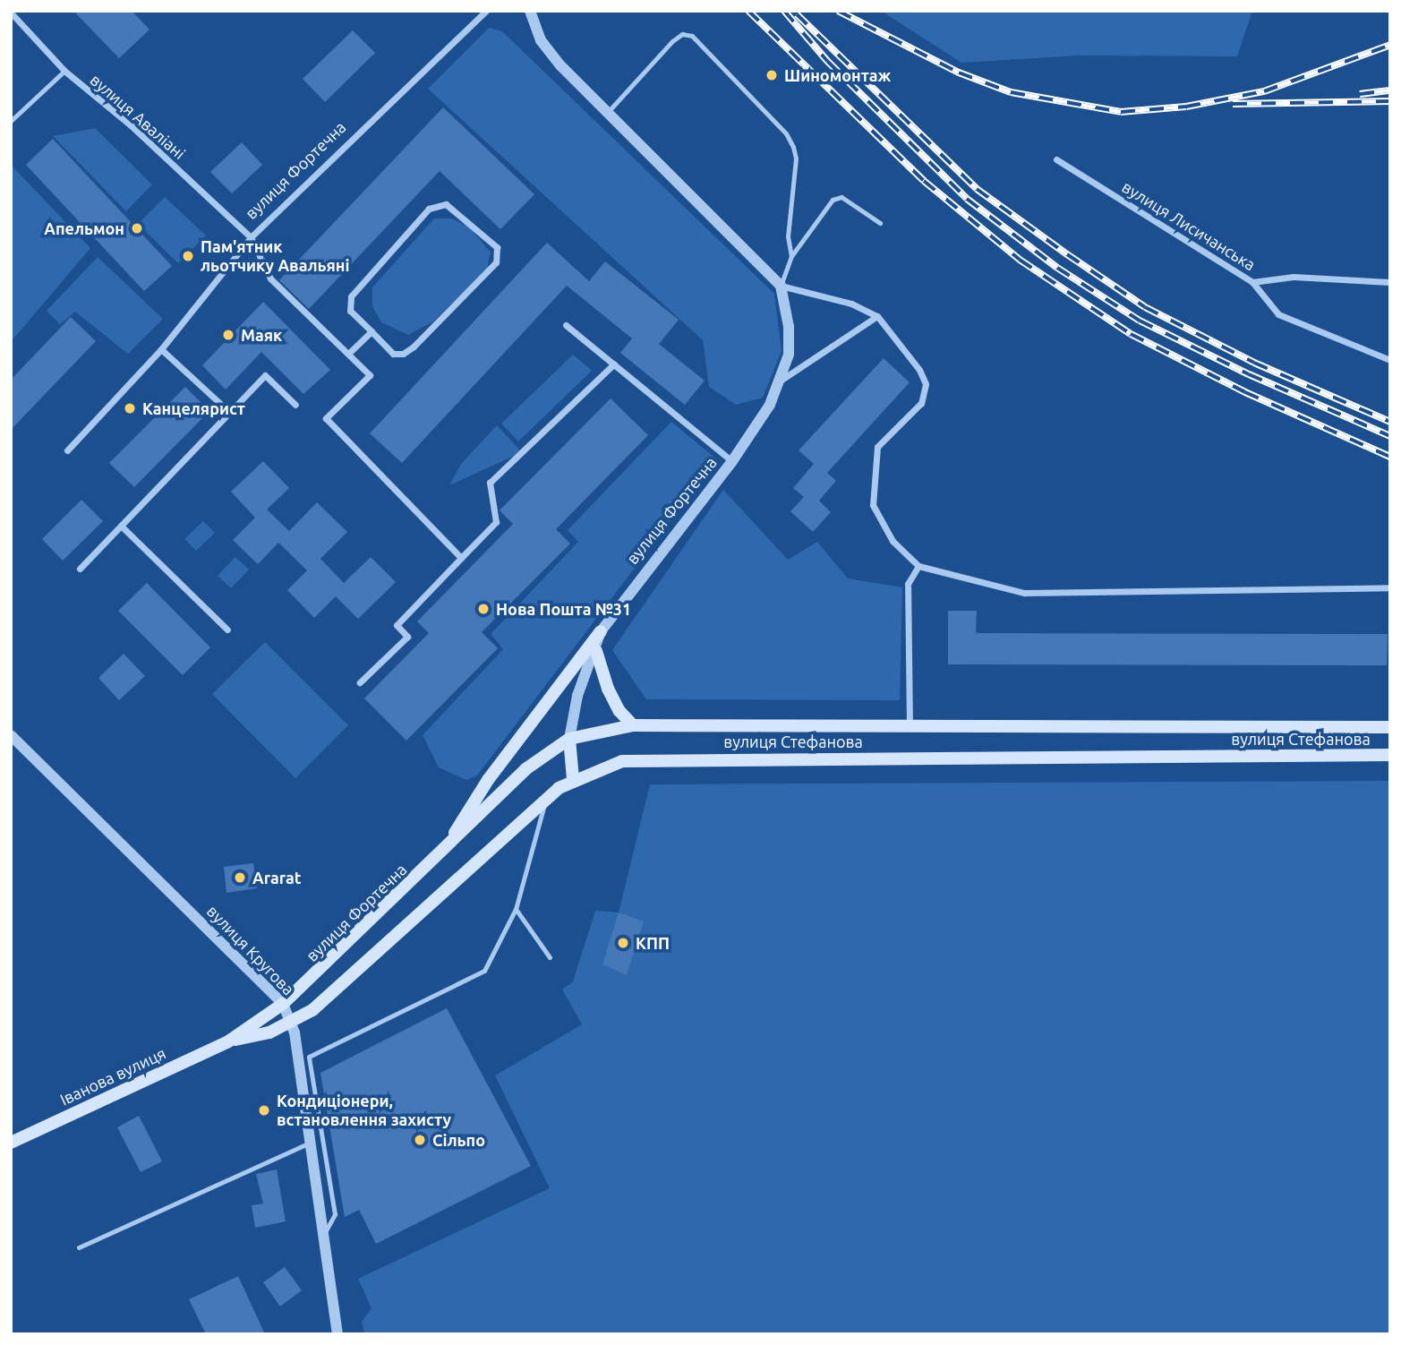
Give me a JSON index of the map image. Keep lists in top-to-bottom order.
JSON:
{
  "streets": {
    "main road": ["вулиця Фортечна", "вулиця Стефанова", "Іванова вулиця"],
    "street": ["вулиця Аваліані", "вулиця Лисичанська", "вулиця Кругова"]
  },
  "crossings": [
    ["вулиця Аваліані", "вулиця Фортечна"],
    ["вулиця Фортечна", "вулиця Стефанова"],
    ["вулиця Фортечна", "вулиця Кругова"],
    ["вулиця Фортечна", "Іванова вулиця"],
    ["вулиця Стефанова", "вулиця Кругова"],
    ["вулиця Стефанова", "Іванова вулиця"],
    ["вулиця Кругова", "Іванова вулиця"]
  ],
  "places": [
    "Шиномонтаж",
    "Апельмон",
    "Пам'ятник льотчику Авальяні",
    "Маяк",
    "Канцелярист",
    "Нова Пошта №31",
    "Ararat",
    "КПП",
    "Кондиціонери, встановлення захисту",
    "Сільпо"
  ]
}
